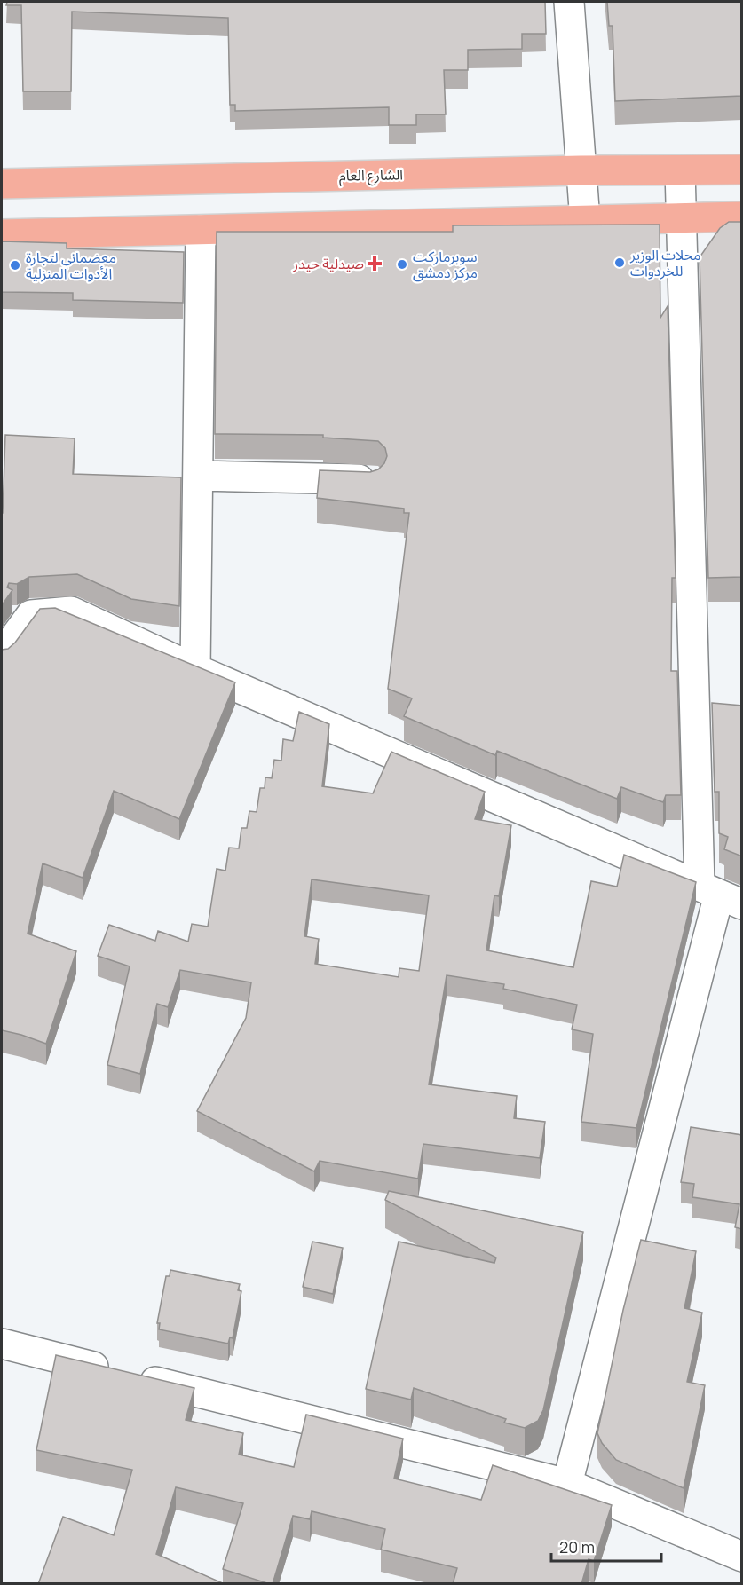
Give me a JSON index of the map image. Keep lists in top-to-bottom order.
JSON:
{
  "streets": {
    "main road": ["الشارع العام"]
  },
  "places": {
    "other": ["محلات الوزير للخردوات", "سوبرماركت مركز دمشق", "معضماني لتجارة الأدوات المنزلية"],
    "health": ["صيدلية حيدر"]
  },
  "scale_bar": "20 m"
}
